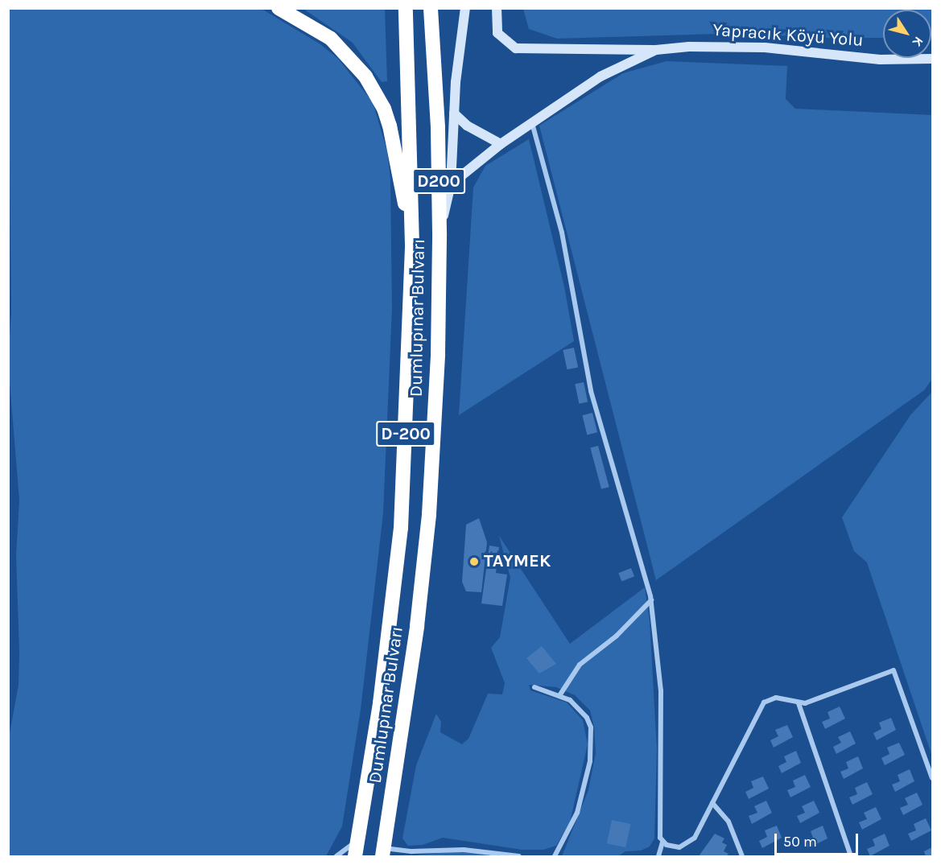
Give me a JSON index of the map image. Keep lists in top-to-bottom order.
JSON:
{
  "streets": {
    "highway": ["D200", "Dumlupınar Bulvarı", "D-200"],
    "main road": ["Yapracık Köyü Yolu"]
  },
  "places": ["TAYMEK"],
  "scale_bar": "50 m",
  "north": "bottom right"
}
